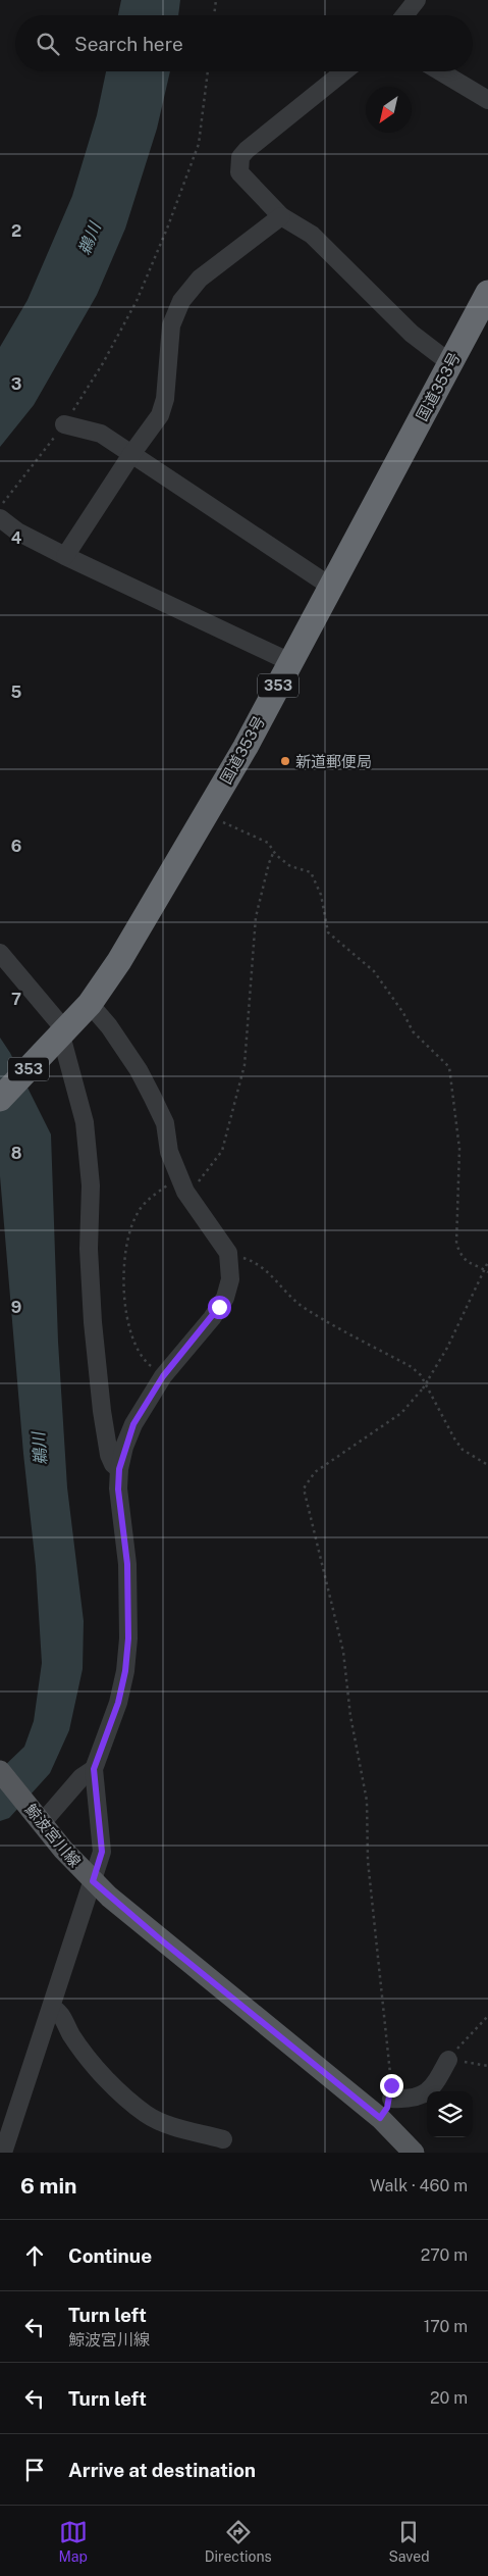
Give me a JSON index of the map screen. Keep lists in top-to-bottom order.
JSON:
{
  "streets": {
    "highway": ["国道353号", "353"],
    "main road": ["鯨波宮川線"]
  },
  "water": ["鵜川"],
  "places": ["新道郵便局"],
  "north": "bottom left",
  "page": {
    "search": "Search here",
    "heading": ["6 min", "Walk · 460 m"],
    "list": [
      ["Continue", "270 m"],
      ["Turn left", "鯨波宮川線", "170 m"],
      ["Turn left", "20 m"],
      "Arrive at destination"
    ],
    "nav": ["Map", "Directions", "Saved"]
  },
  "grid": {
    "rows": [
      "2",
      "3",
      "4",
      "5",
      "6",
      "7",
      "8",
      "9"
    ]
  }
}
